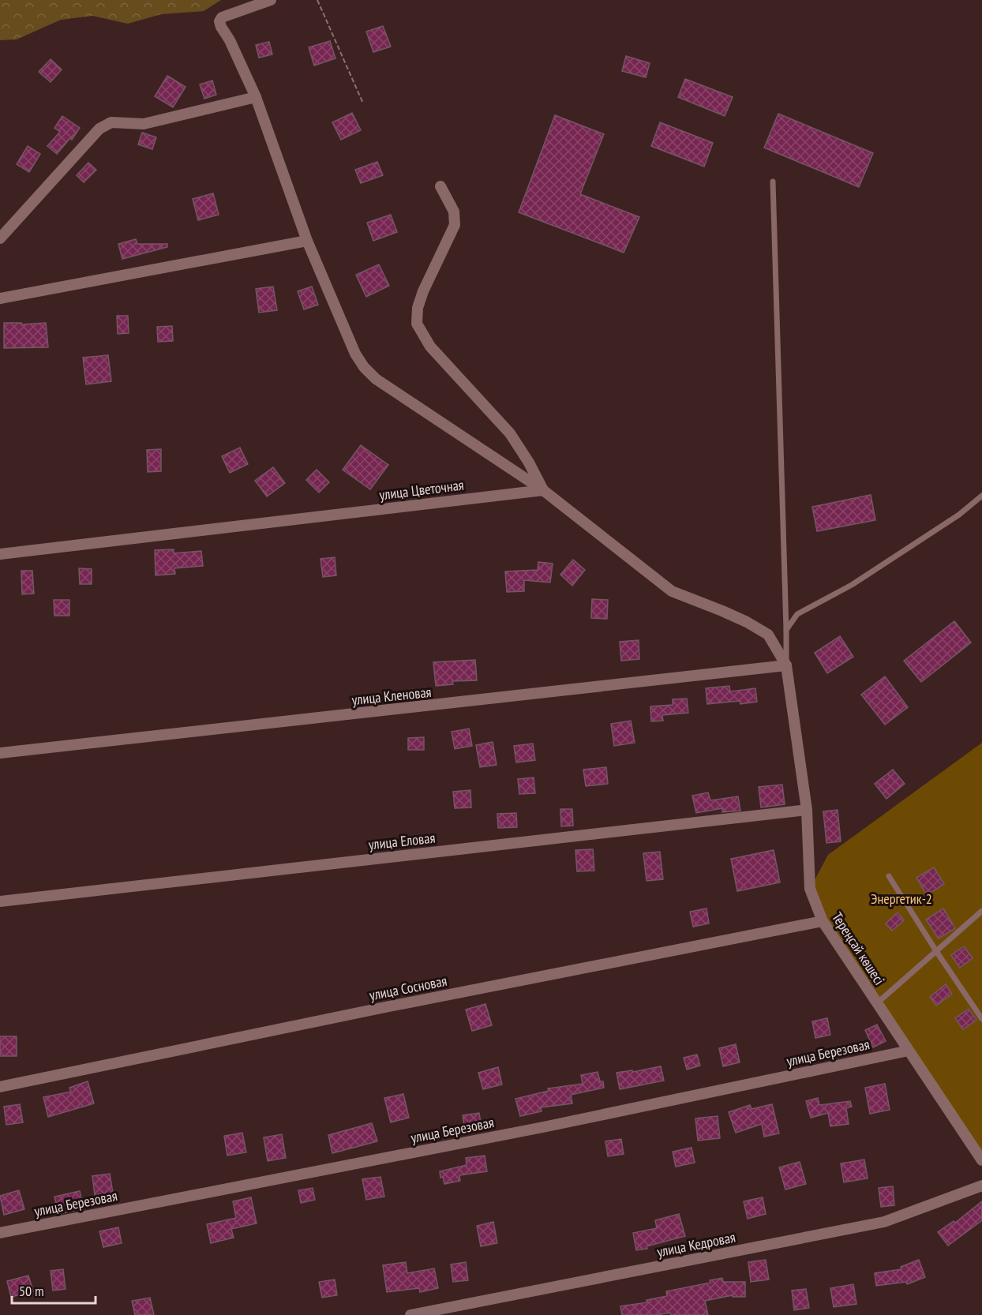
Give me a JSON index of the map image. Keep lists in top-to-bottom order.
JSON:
{
  "streets": {
    "street": [
      "улица Цветочная",
      "улица Кленовая",
      "улица Еловая",
      "Тереңсай көшесі",
      "улица Сосновая",
      "улица Березовая",
      "улица Кедровая"
    ]
  },
  "crossings": [
    ["улица Кленовая", "Тереңсай көшесі"],
    ["улица Еловая", "Тереңсай көшесі"],
    ["Тереңсай көшесі", "улица Сосновая"],
    ["Тереңсай көшесі", "улица Березовая"]
  ],
  "parks": ["Энергетик-2"],
  "scale_bar": "50 m"
}
